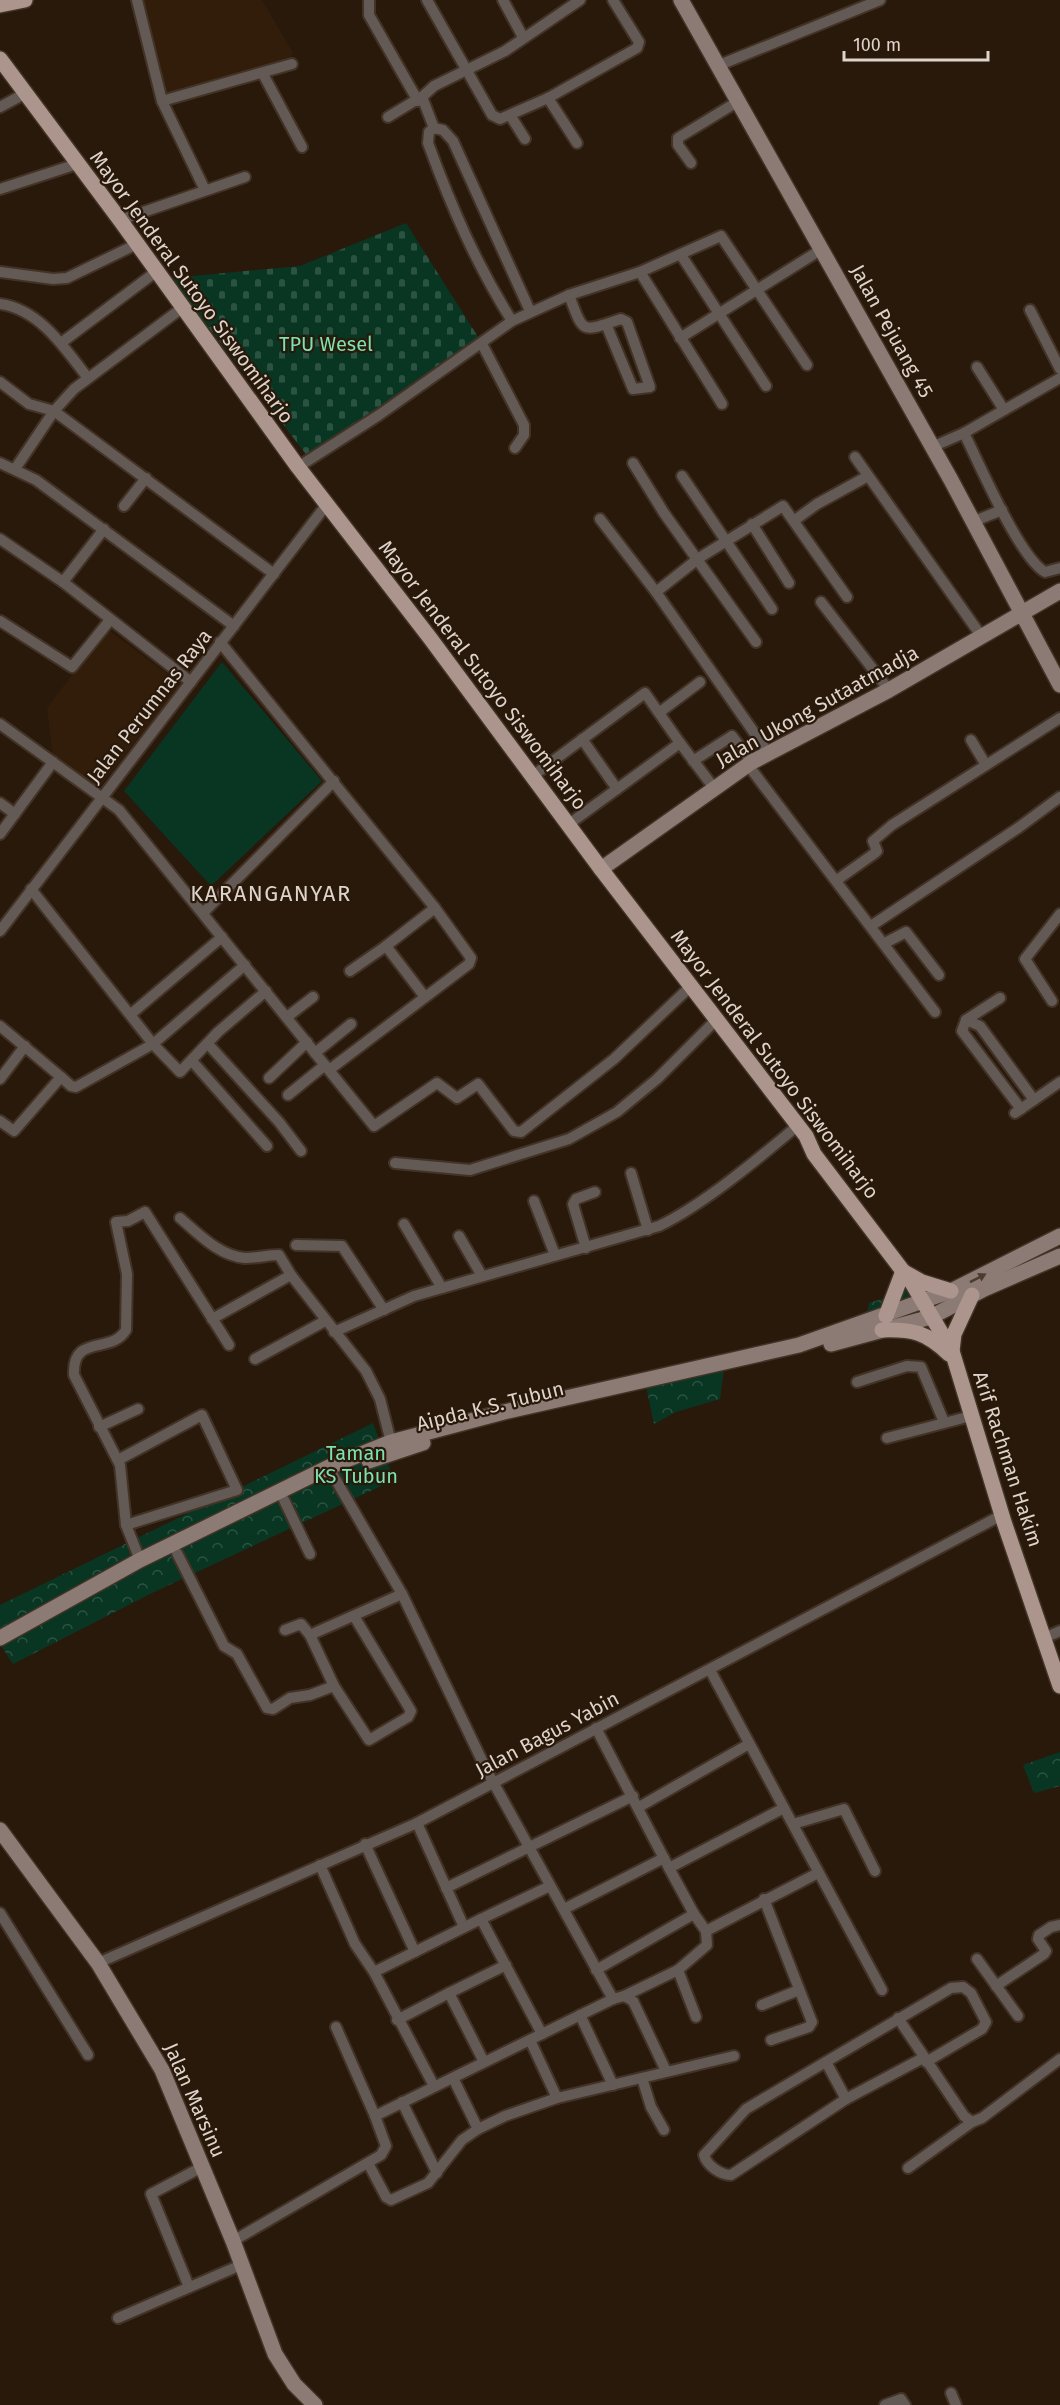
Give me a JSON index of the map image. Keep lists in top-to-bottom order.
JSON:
{
  "streets": {
    "main road": ["Mayor Jenderal Sutoyo Siswomiharjo", "Arif Rachman Hakim"],
    "street": [
      "Jalan Pejuang 45",
      "Jalan Perumnas Raya",
      "Jalan Ukong Sutaatmadja",
      "Aipda K.S. Tubun",
      "Jalan Bagus Yabin",
      "Jalan Marsinu"
    ]
  },
  "crossings": [
    ["Mayor Jenderal Sutoyo Siswomiharjo", "Jalan Perumnas Raya"],
    ["Mayor Jenderal Sutoyo Siswomiharjo", "Jalan Ukong Sutaatmadja"],
    ["Mayor Jenderal Sutoyo Siswomiharjo", "Aipda K.S. Tubun"],
    ["Mayor Jenderal Sutoyo Siswomiharjo", "Arif Rachman Hakim"],
    ["Jalan Pejuang 45", "Jalan Ukong Sutaatmadja"],
    ["Aipda K.S. Tubun", "Arif Rachman Hakim"],
    ["Arif Rachman Hakim", "Jalan Bagus Yabin"],
    ["Jalan Bagus Yabin", "Jalan Marsinu"]
  ],
  "districts": ["KARANGANYAR"],
  "parks": ["TPU Wesel", "Taman KS Tubun"],
  "scale_bar": "100 m"
}
